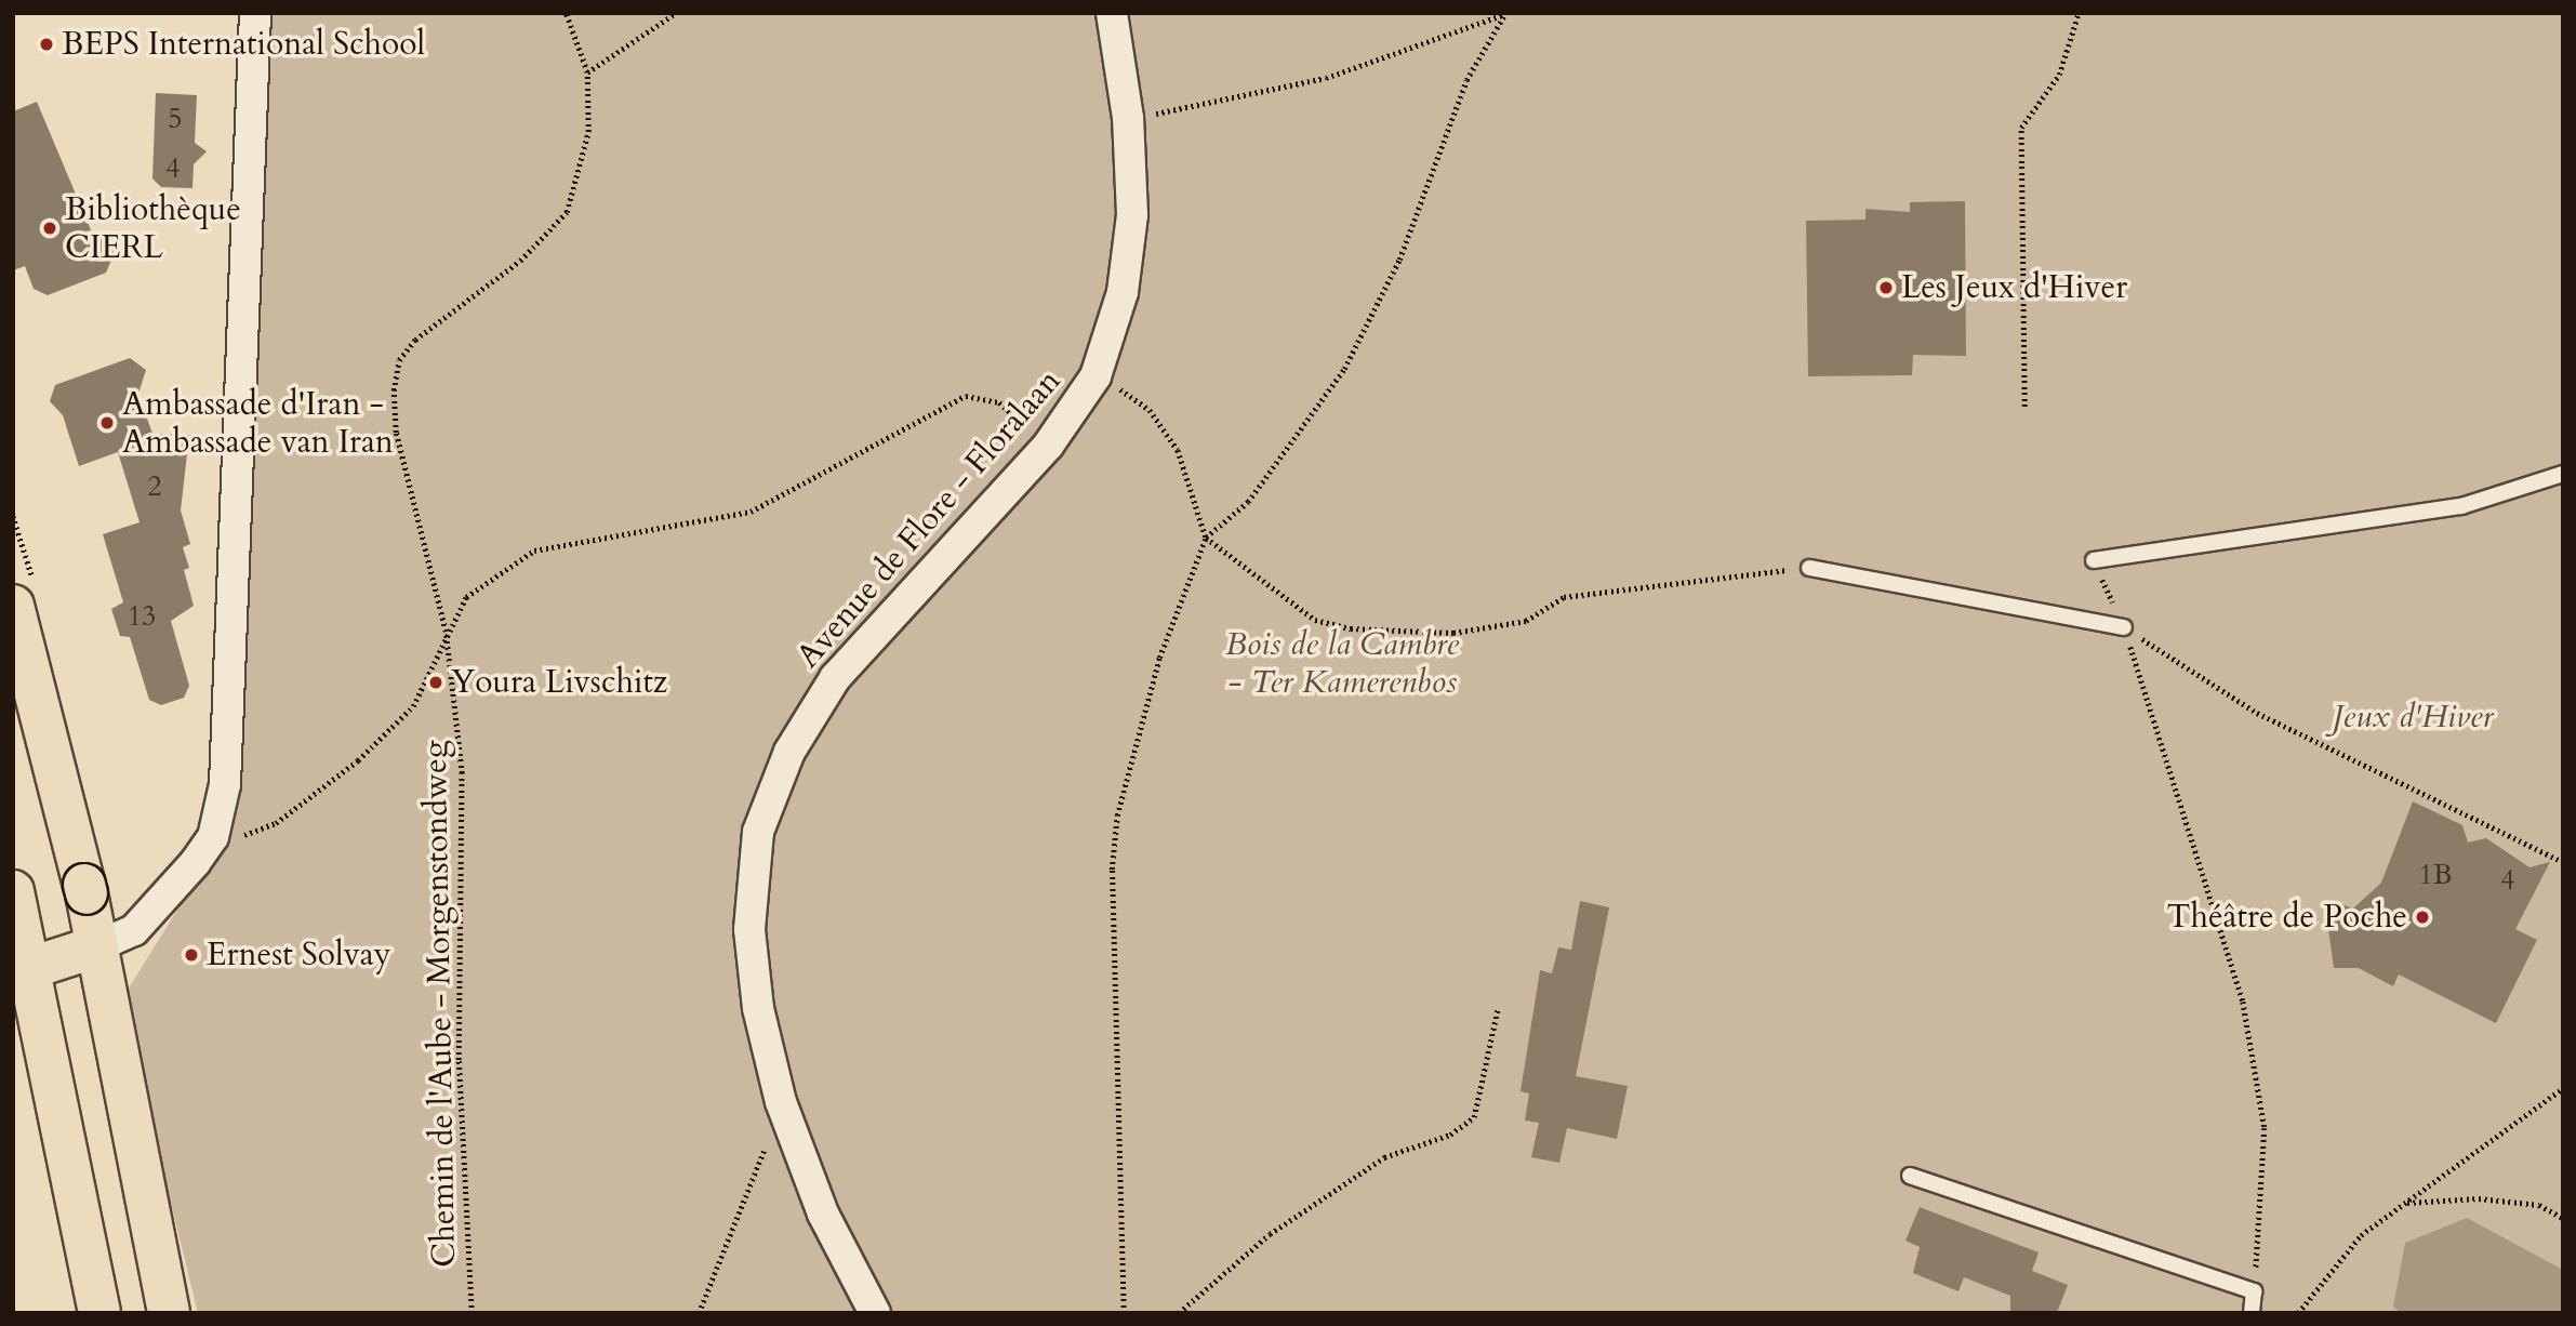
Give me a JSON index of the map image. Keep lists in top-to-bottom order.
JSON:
{
  "streets": {
    "street": ["Avenue de Flore - Floralaan"],
    "path": ["Chemin de l'Aube - Morgenstondweg"]
  },
  "parks": ["Bois de la Cambre - Ter Kamerenbos", "Jeux d'Hiver"],
  "places": [
    "BEPS International School",
    "Bibliothèque CIERL",
    "Les Jeux d'Hiver",
    "Ambassade d'Iran - Ambassade van Iran",
    "Youra Livschitz",
    "Théâtre de Poche",
    "Ernest Solvay"
  ],
  "house_numbers": [
    "5",
    "4",
    "2",
    "13",
    "1B",
    "4"
  ]
}
